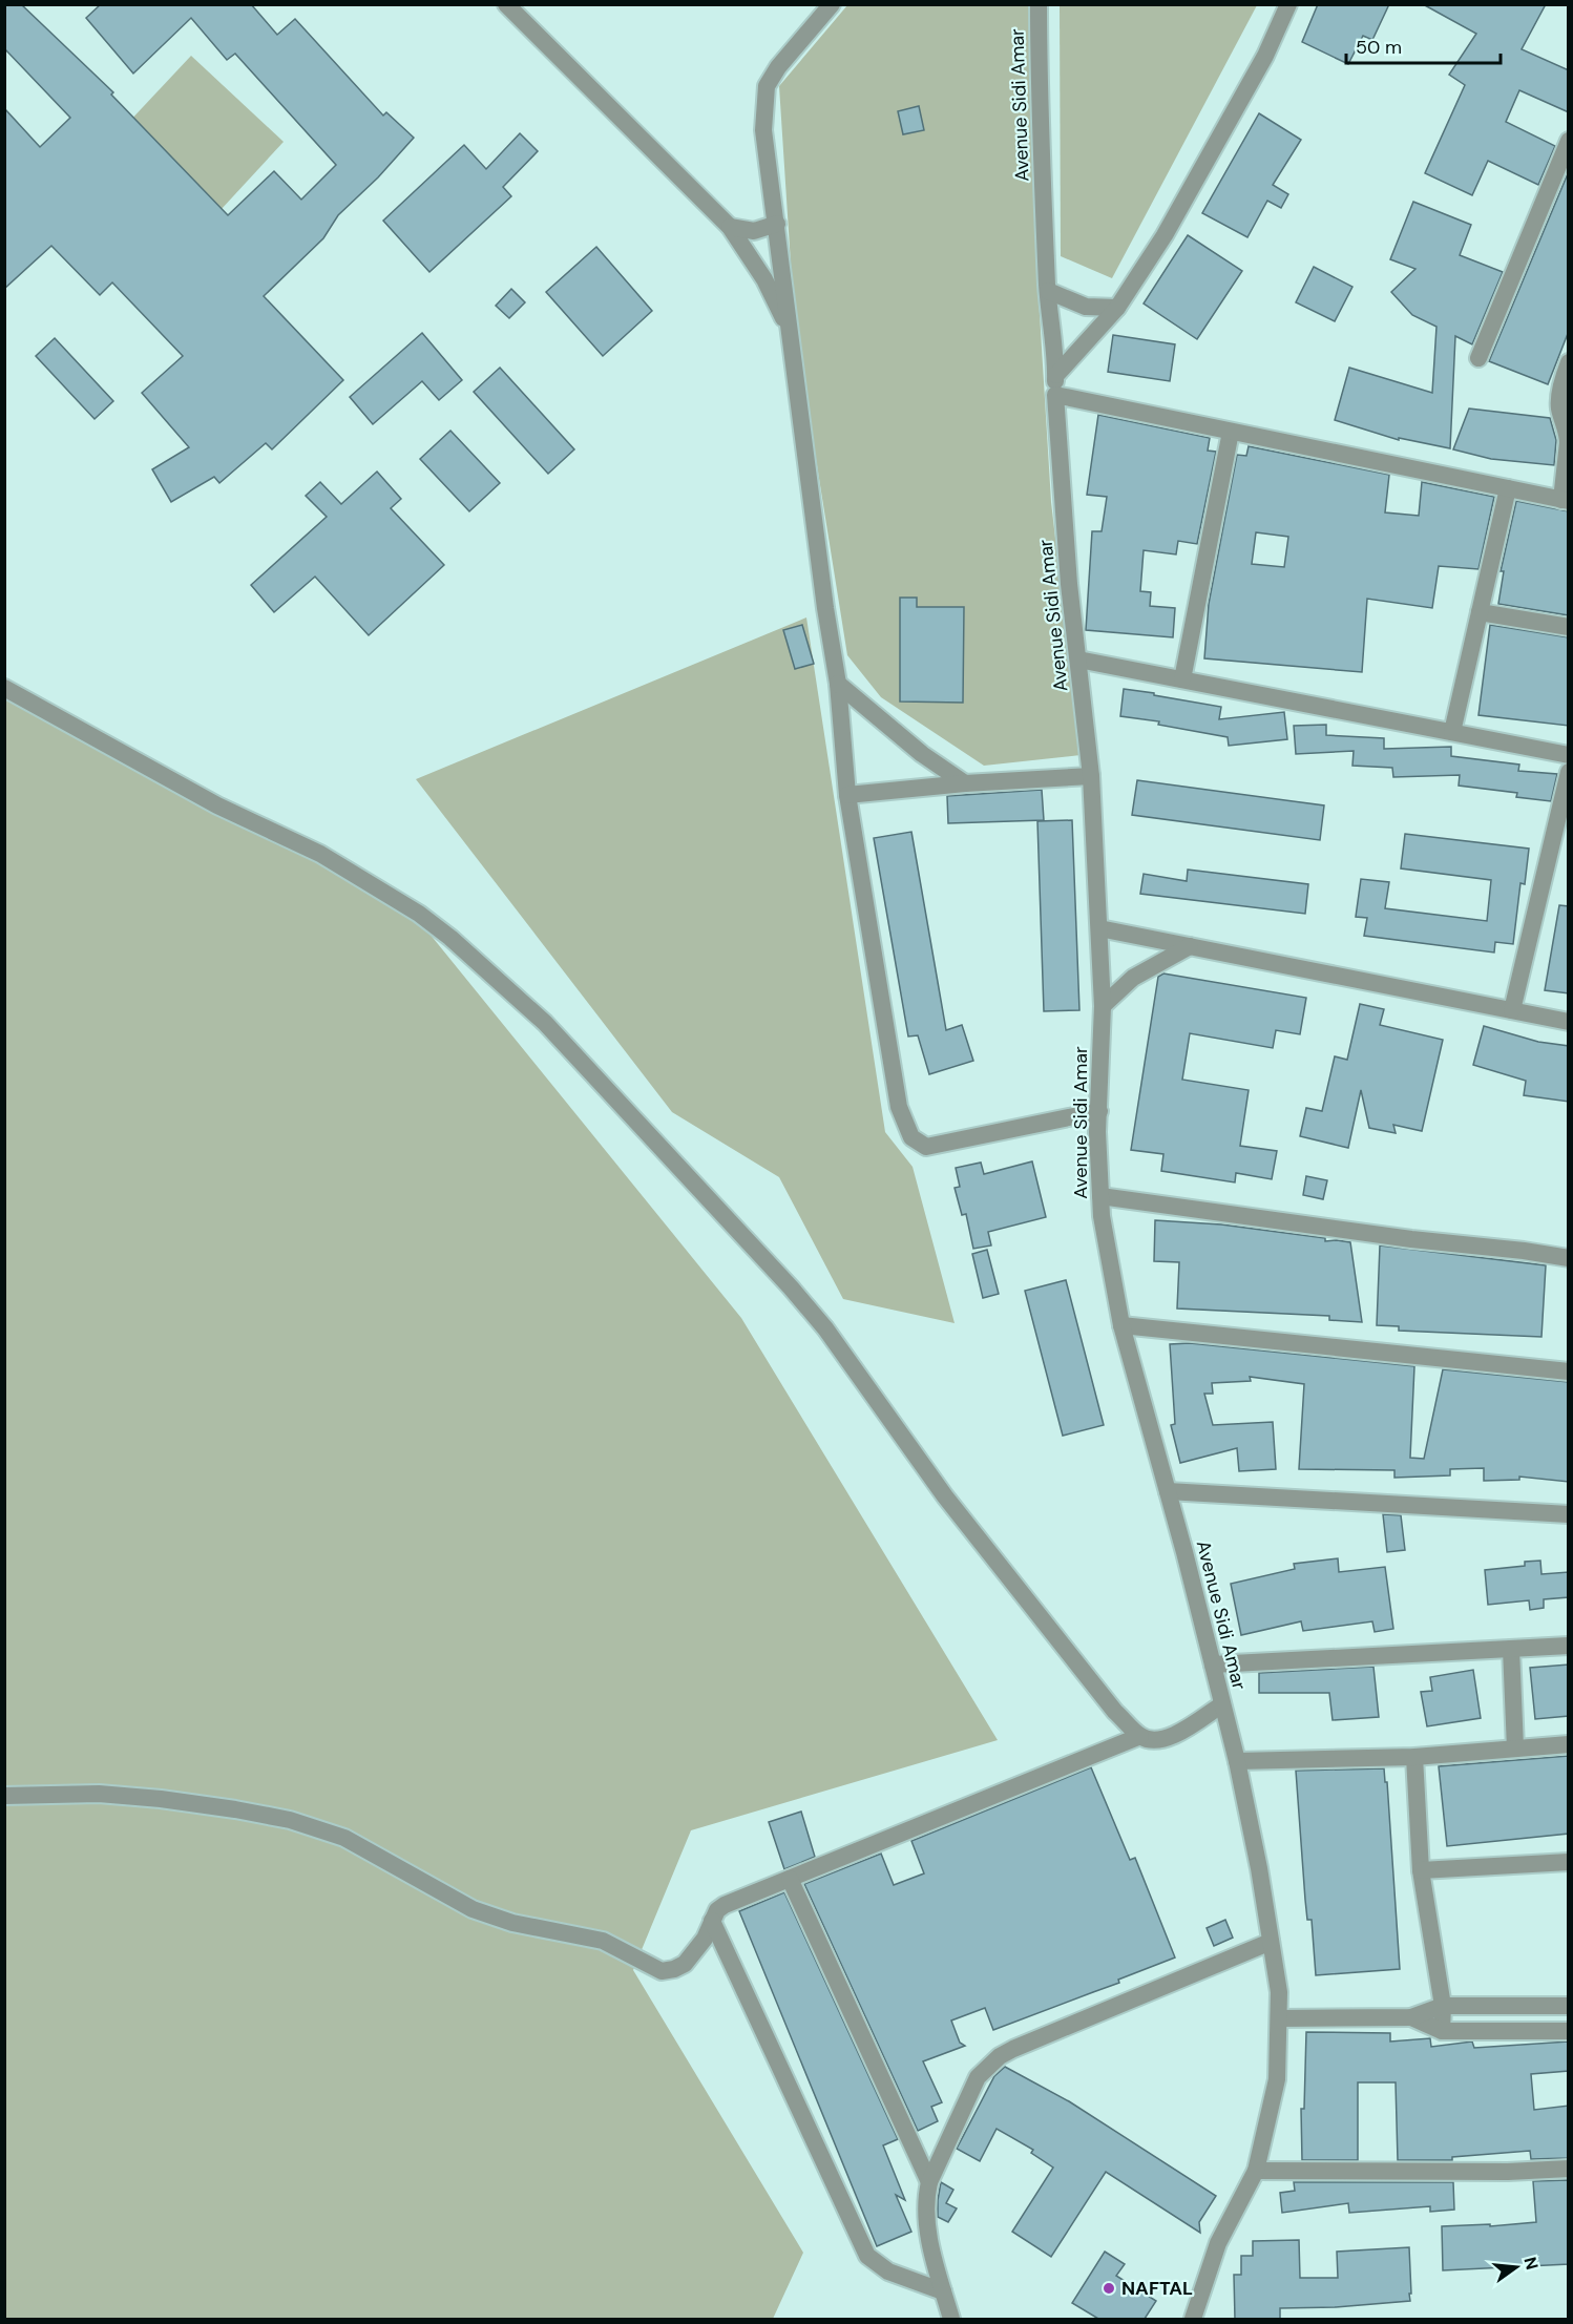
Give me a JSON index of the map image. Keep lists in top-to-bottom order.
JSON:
{
  "streets": {
    "street": ["Avenue Sidi Amar"]
  },
  "places": ["NAFTAL"],
  "scale_bar": "50 m",
  "north": "right"
}
